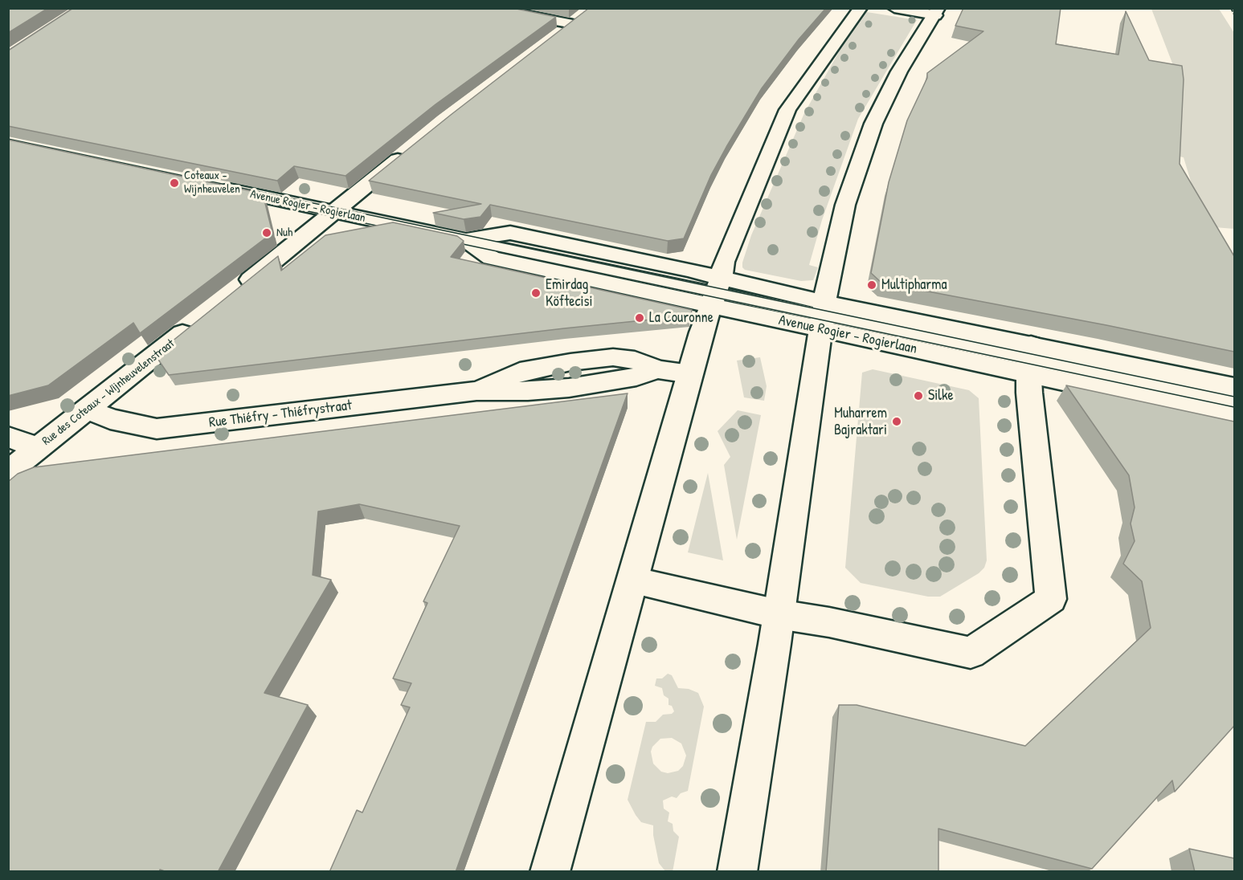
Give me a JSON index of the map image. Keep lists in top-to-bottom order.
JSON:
{
  "streets": {
    "street": ["Avenue Rogier - Rogierlaan", "Rue des Coteaux - Wijnheuvelenstraat", "Rue Thiéfry - Thiéfrystraat"]
  },
  "crossings": [
    ["Rue des Coteaux - Wijnheuvelenstraat", "Rue Thiéfry - Thiéfrystraat"]
  ],
  "places": [
    "Coteaux - Wijnheuvelen",
    "Nuh",
    "Multipharma",
    "Emirdag Köftecisi",
    "La Couronne",
    "Silke",
    "Muharrem Bajraktari"
  ]
}
